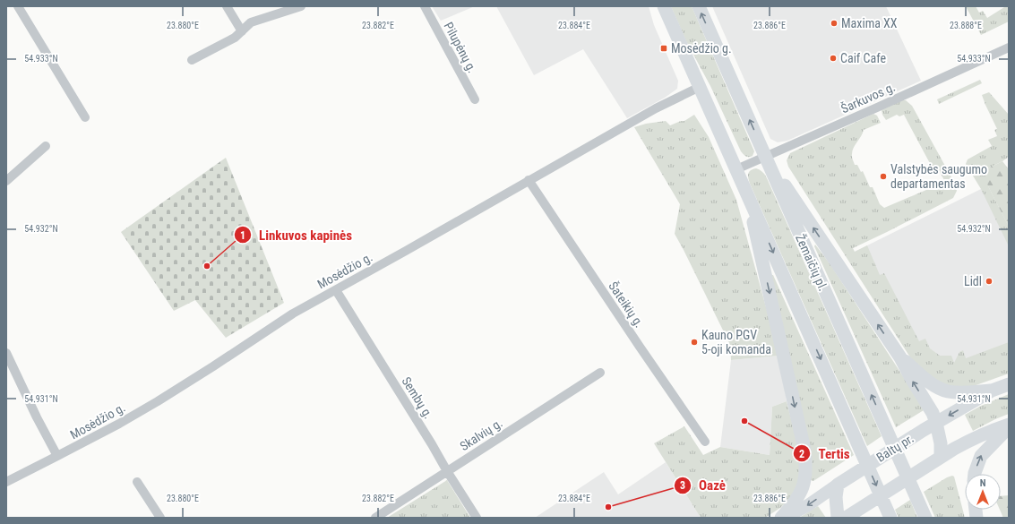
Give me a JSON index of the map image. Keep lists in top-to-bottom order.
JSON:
{
  "streets": {
    "main road": ["Žemaičių pl.", "Baltų pr."],
    "street": [
      "Pilupėnų g.",
      "Šarkuvos g.",
      "Mosėdžio g.",
      "Šateikių g.",
      "Sembų g.",
      "Skalvių g."
    ]
  },
  "crossings": [
    ["Šarkuvos g.", "Žemaičių pl."],
    ["Mosėdžio g.", "Šateikių g."],
    ["Mosėdžio g.", "Sembų g."],
    ["Sembų g.", "Skalvių g."]
  ],
  "places": {
    "other": [
      "Maxima XX",
      "Caif Cafe",
      "Valstybės saugumo departamentas",
      "Linkuvos kapinės",
      "Lidl",
      "Kauno PGV 5-oji komanda",
      "Tertis",
      "Oazė"
    ],
    "transit": ["Mosėdžio g."]
  },
  "north": "top",
  "coordinates": [
    "23.880°E",
    "23.882°E",
    "23.884°E",
    "23.886°E",
    "23.888°E",
    "54.933°N",
    "54.932°N",
    "54.931°N"
  ]
}
